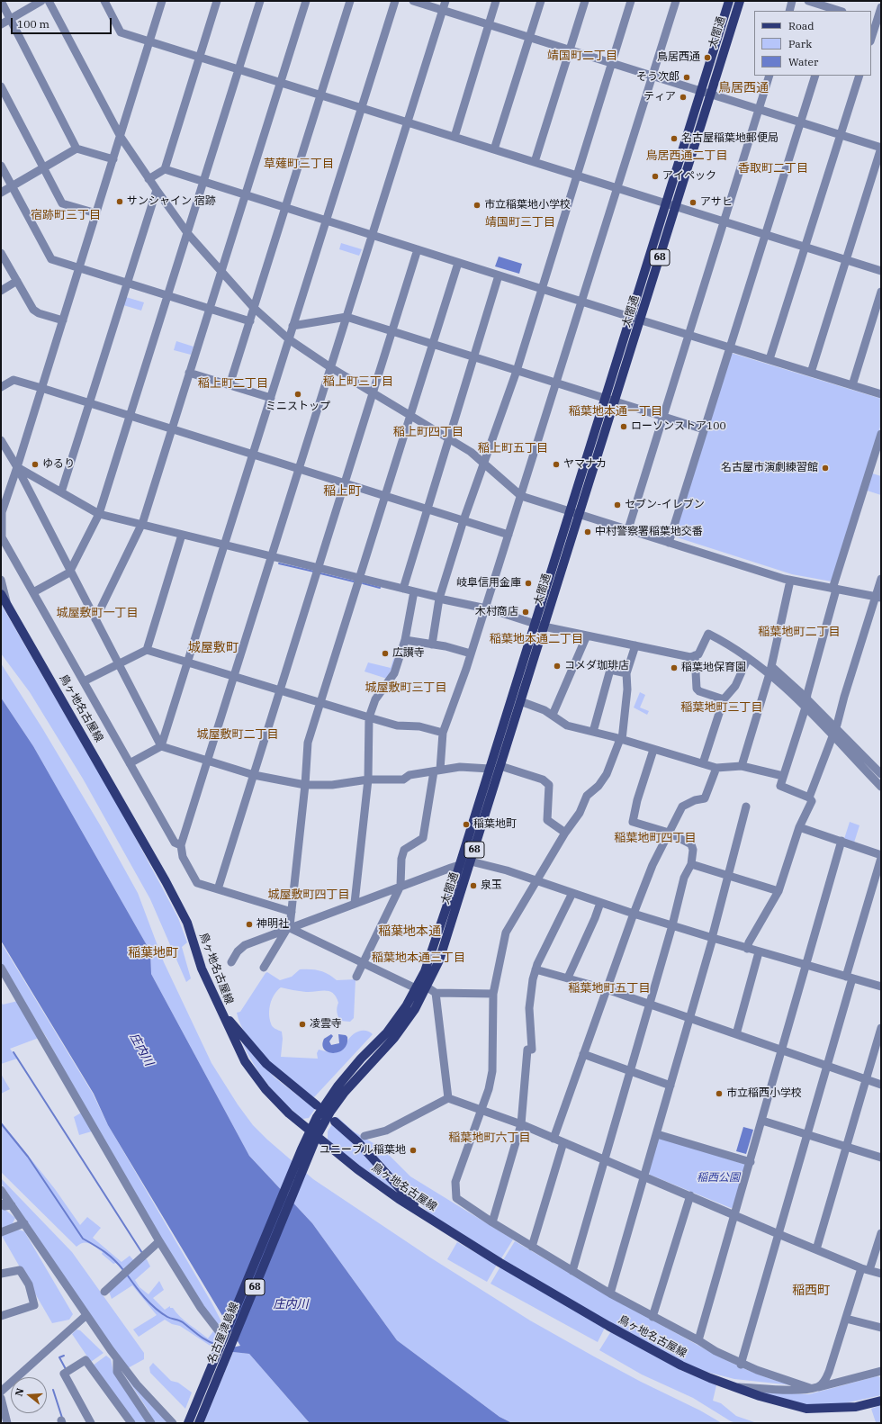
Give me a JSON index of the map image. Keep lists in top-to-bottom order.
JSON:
{
  "streets": {
    "main road": [
      "太閤通",
      "68",
      "鳥ヶ地名古屋線",
      "名古屋津島線"
    ]
  },
  "crossings": [
    ["太閤通", "鳥ヶ地名古屋線"],
    ["太閤通", "名古屋津島線"]
  ],
  "districts": [
    "靖国町二丁目",
    "鳥居西通",
    "鳥居西通二丁目",
    "草薙町三丁目",
    "香取町二丁目",
    "宿跡町三丁目",
    "靖国町三丁目",
    "稲上町三丁目",
    "稲上町二丁目",
    "稲葉地本通一丁目",
    "稲上町四丁目",
    "稲上町五丁目",
    "稲上町",
    "城屋敷町一丁目",
    "稲葉地町二丁目",
    "稲葉地本通二丁目",
    "城屋敷町",
    "城屋敷町三丁目",
    "稲葉地町三丁目",
    "城屋敷町二丁目",
    "稲葉地町四丁目",
    "城屋敷町四丁目",
    "稲葉地本通",
    "稲葉地町",
    "稲葉地本通三丁目",
    "稲葉地町五丁目",
    "稲葉地町六丁目",
    "稲西町"
  ],
  "water": ["庄内川"],
  "parks": ["稲西公園"],
  "places": [
    "鳥居西通",
    "そう次郎",
    "ティア",
    "名古屋稲葉地郵便局",
    "アイペック",
    "サンシャイン 宿跡",
    "アサヒ",
    "市立稲葉地小学校",
    "ミニストップ",
    "ローソンストア100",
    "ゆるり",
    "ヤマナカ",
    "名古屋市演劇練習館",
    "セブン-イレブン",
    "中村警察署稲葉地交番",
    "岐阜信用金庫",
    "木村商店",
    "広讃寺",
    "コメダ珈琲店",
    "稲葉地保育園",
    "稲葉地町",
    "泉玉",
    "神明社",
    "凌雲寺",
    "市立稲西小学校",
    "ユニーブル稲葉地"
  ],
  "legend": ["Road", "Park", "Water"],
  "scale_bar": "100 m",
  "north": "left"
}
